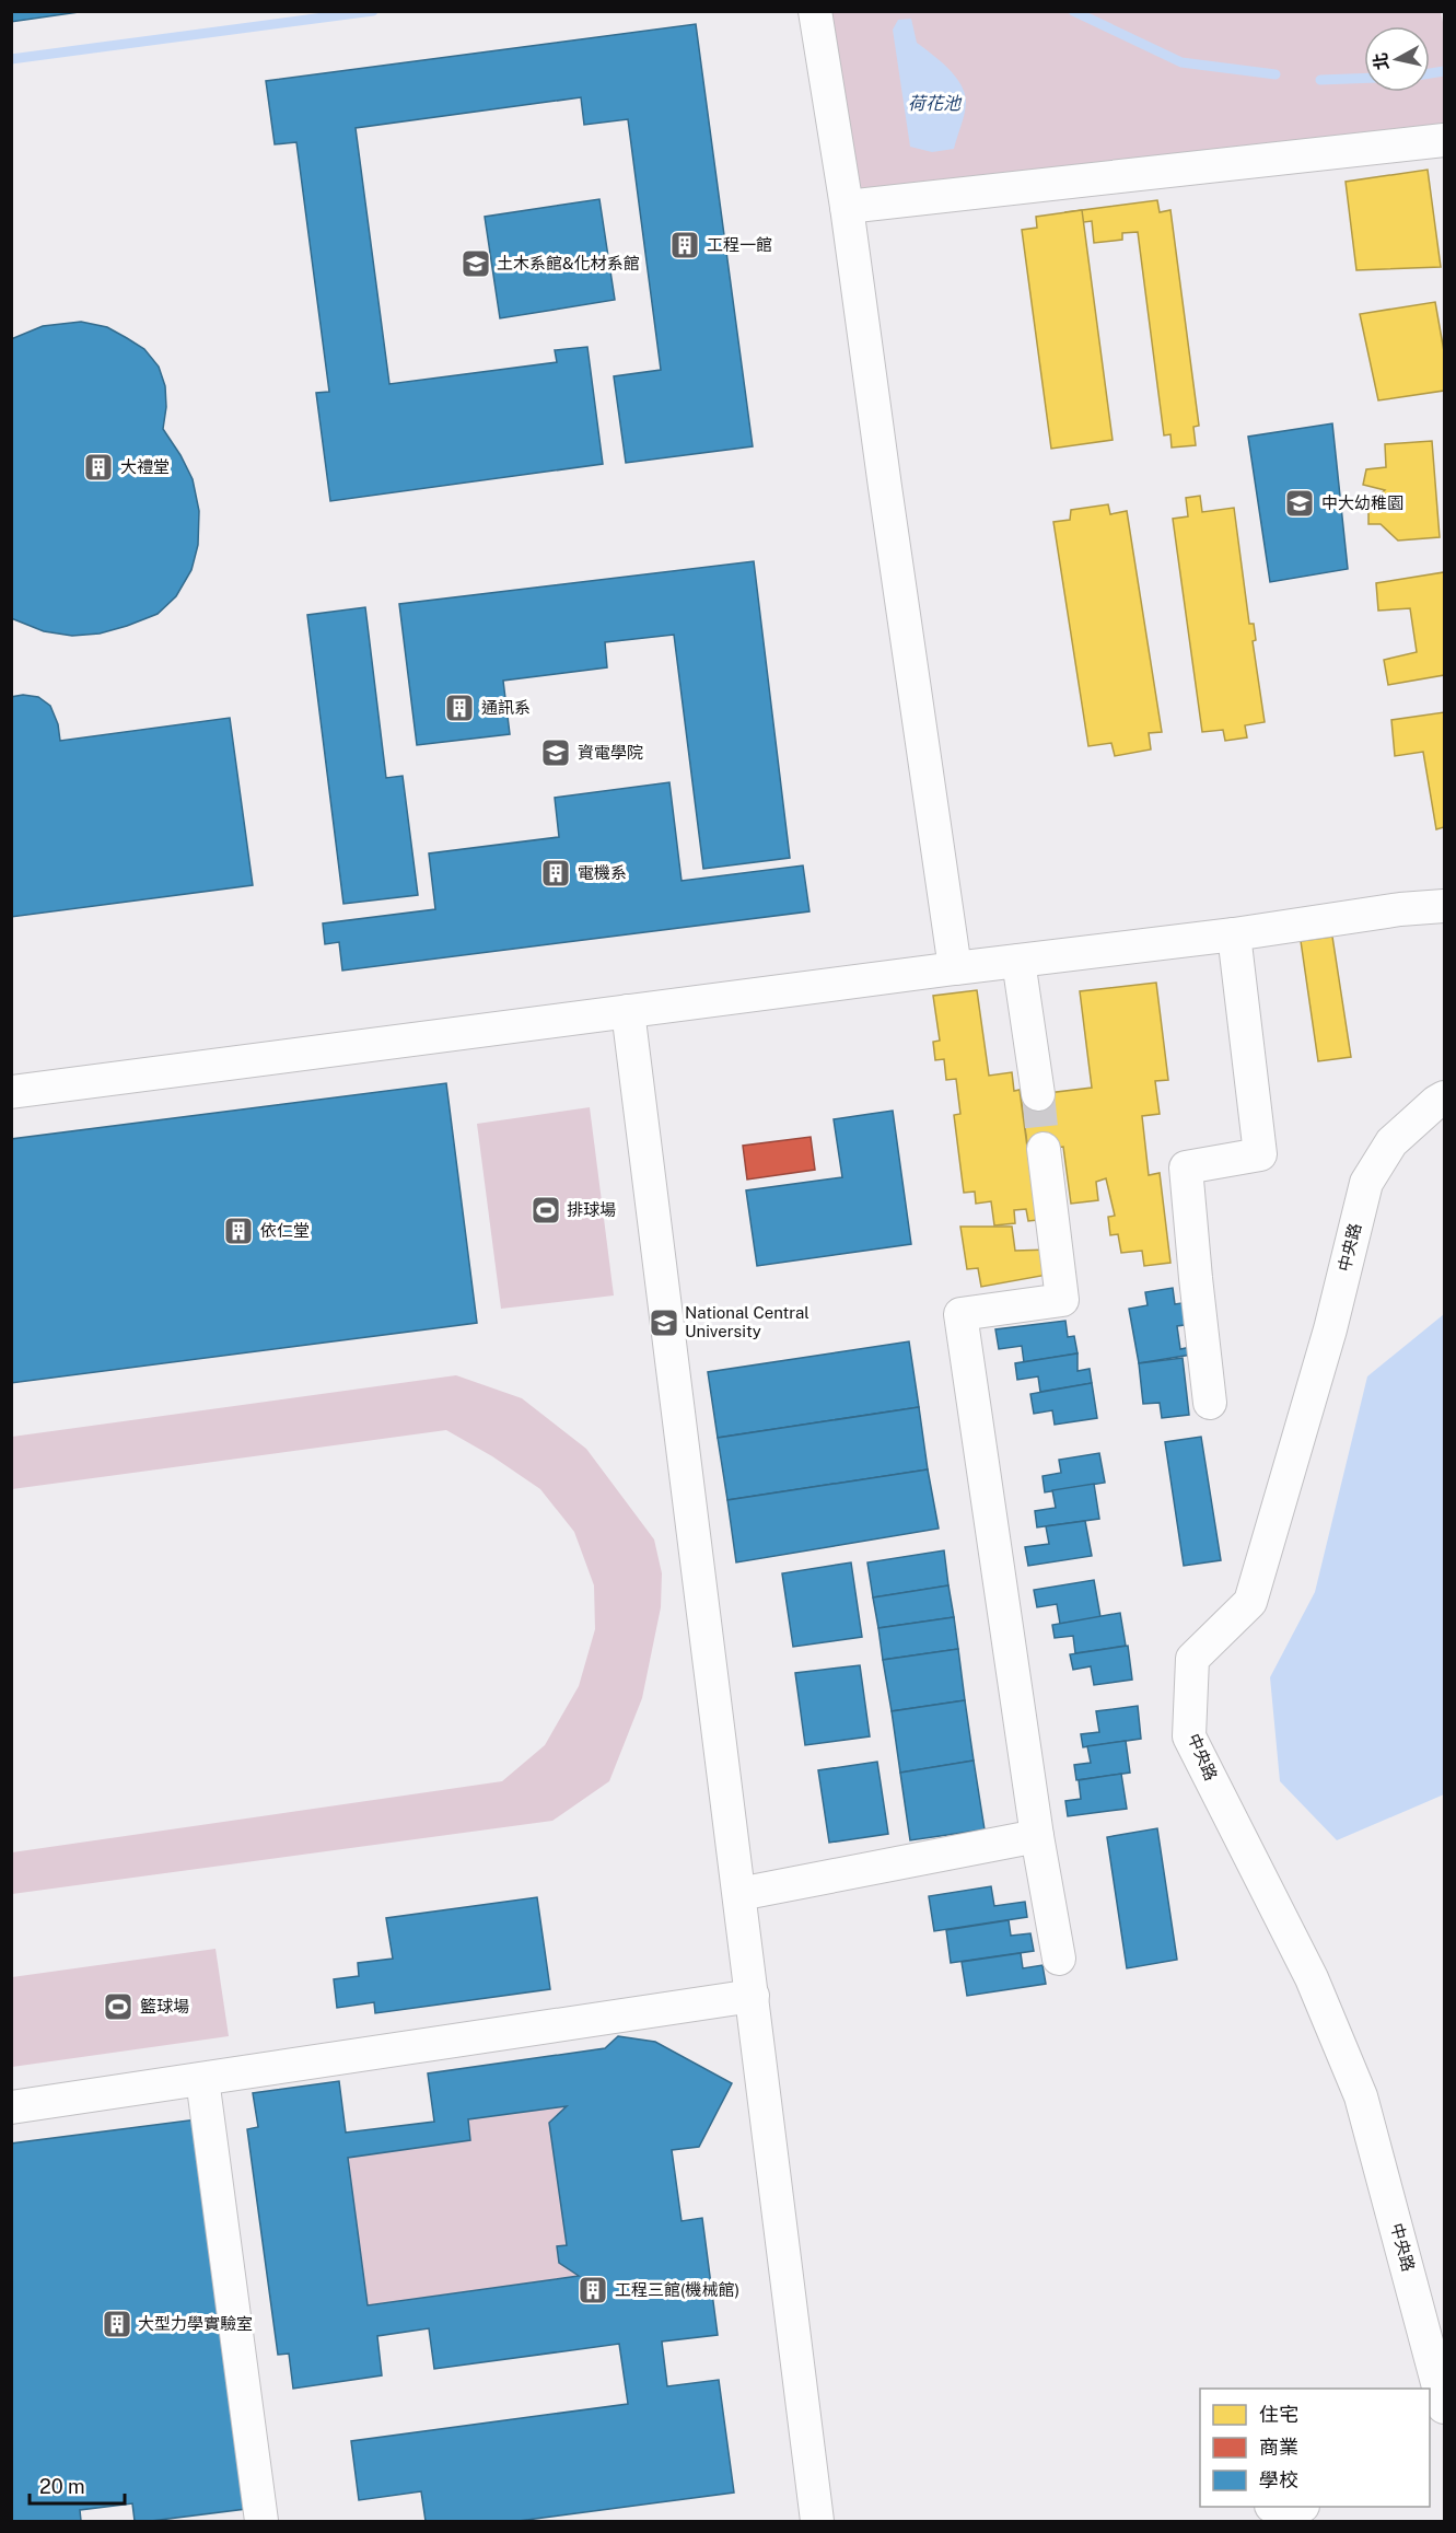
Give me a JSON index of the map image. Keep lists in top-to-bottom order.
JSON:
{
  "streets": {
    "street": ["中央路"]
  },
  "water": ["荷花池"],
  "places": {
    "building": [
      "工程一館",
      "大禮堂",
      "通訊系",
      "電機系",
      "依仁堂",
      "工程三館(機械館)",
      "大型力學實驗室"
    ],
    "school or university": [
      "土木系館&化材系館",
      "中大幼稚園",
      "資電學院",
      "National Central University"
    ],
    "sports": ["排球場", "籃球場"]
  },
  "legend": ["住宅", "商業", "學校"],
  "scale_bar": "20 m",
  "north": "left"
}
